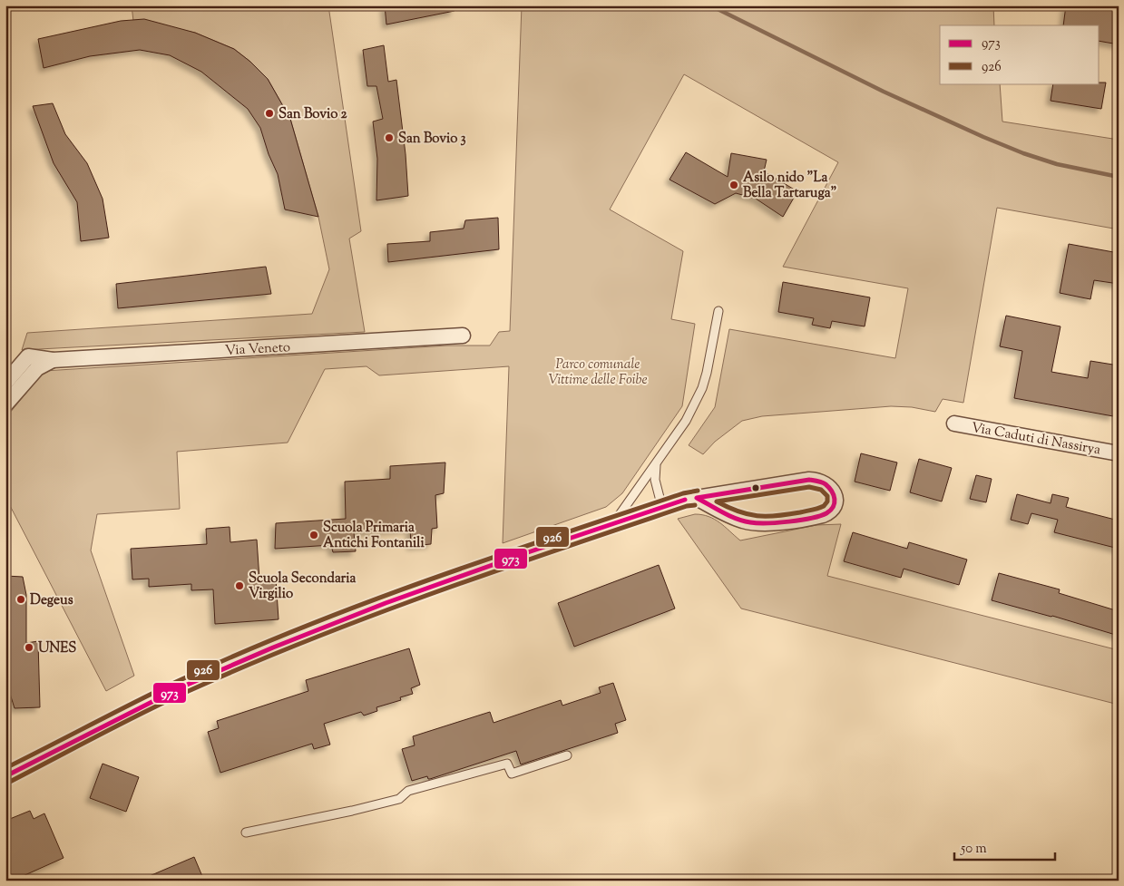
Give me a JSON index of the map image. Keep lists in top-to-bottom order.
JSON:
{
  "streets": {
    "street": ["Via Veneto", "Via Caduti di Nassirya"]
  },
  "parks": ["Parco comunale Vittime delle Foibe"],
  "places": [
    "San Bovio 2",
    "San Bovio 3",
    "Asilo nido \"La Bella Tartaruga\"",
    "Scuola Primaria Antichi Fontanili",
    "Scuola Secondaria Virgilio",
    "Degeus",
    "UNES"
  ],
  "lines": ["transit line 973", "transit line 926"],
  "legend": ["973", "926"],
  "scale_bar": "50 m"
}
